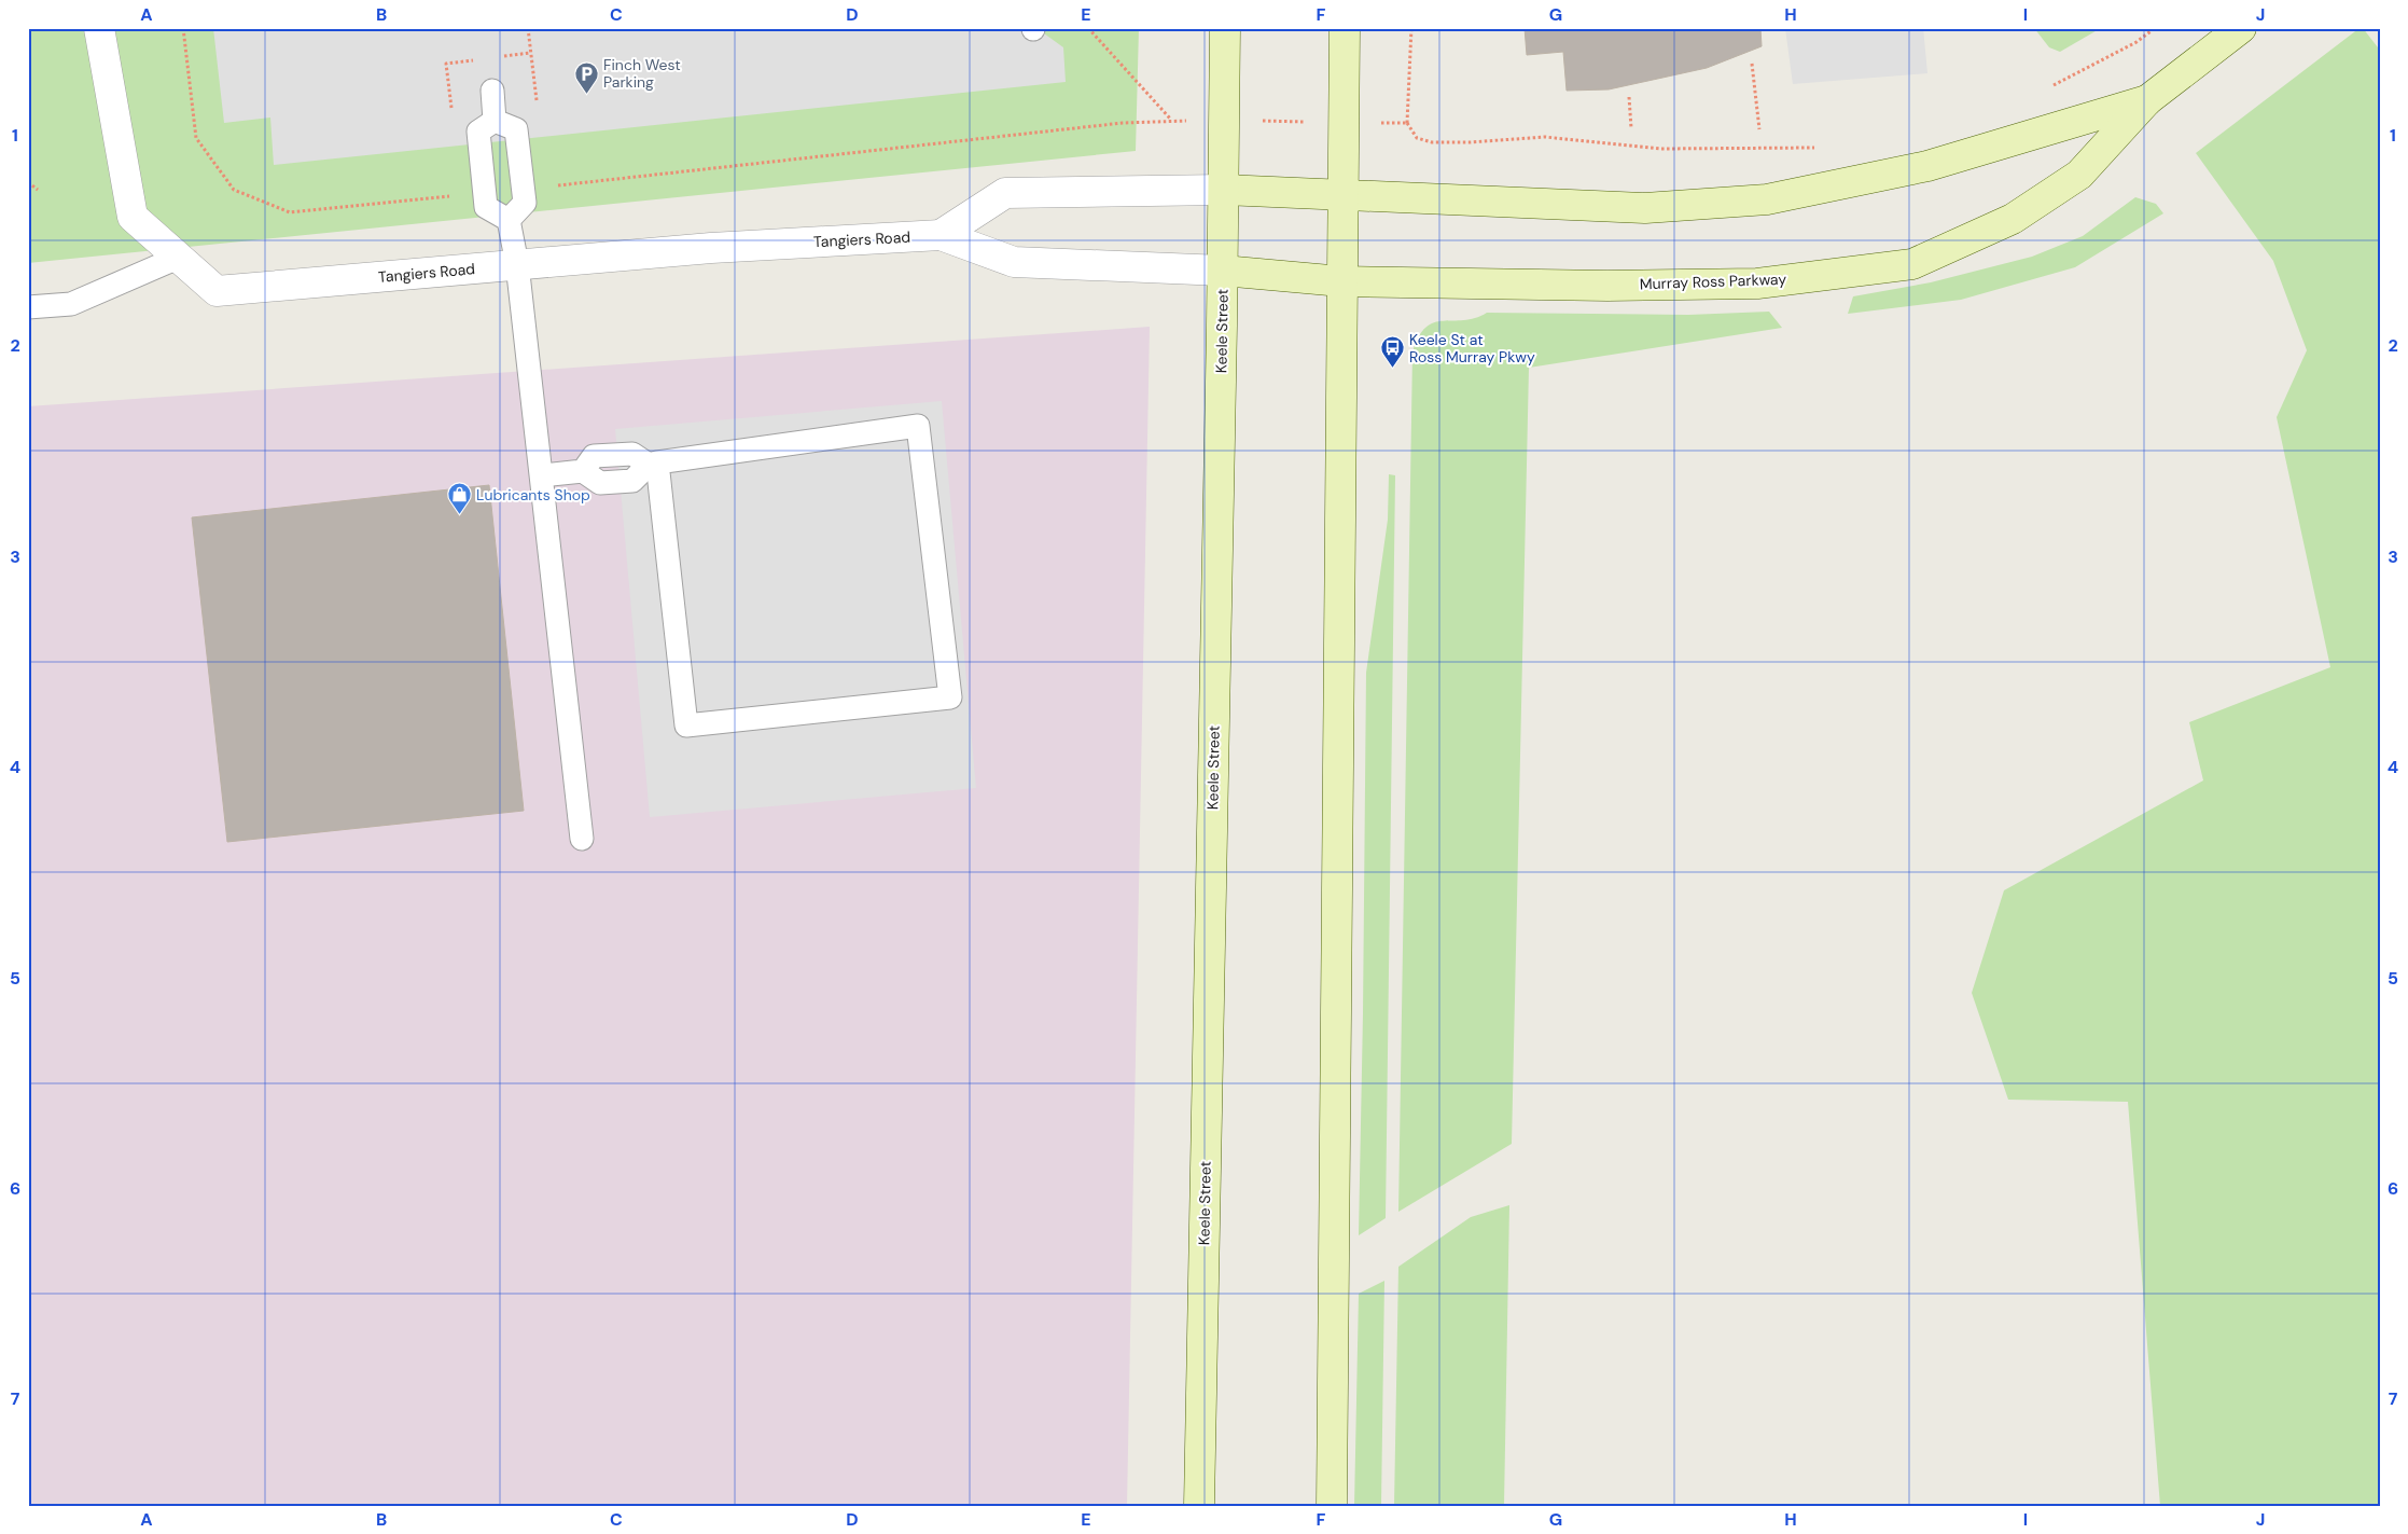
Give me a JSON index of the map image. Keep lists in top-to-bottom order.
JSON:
{
  "streets": {
    "main road": ["Murray Ross Parkway", "Keele Street"],
    "street": ["Tangiers Road"]
  },
  "crossings": [
    ["Tangiers Road", "Murray Ross Parkway"],
    ["Tangiers Road", "Keele Street"],
    ["Murray Ross Parkway", "Keele Street"]
  ],
  "places": {
    "parking": ["Finch West Parking"],
    "bus stop": ["Keele St at Ross Murray Pkwy"],
    "shop": ["Lubricants Shop"]
  },
  "grid": {
    "columns": [
      "A",
      "B",
      "C",
      "D",
      "E",
      "F",
      "G",
      "H",
      "I",
      "J"
    ],
    "rows": [
      "1",
      "2",
      "3",
      "4",
      "5",
      "6",
      "7"
    ]
  }
}
